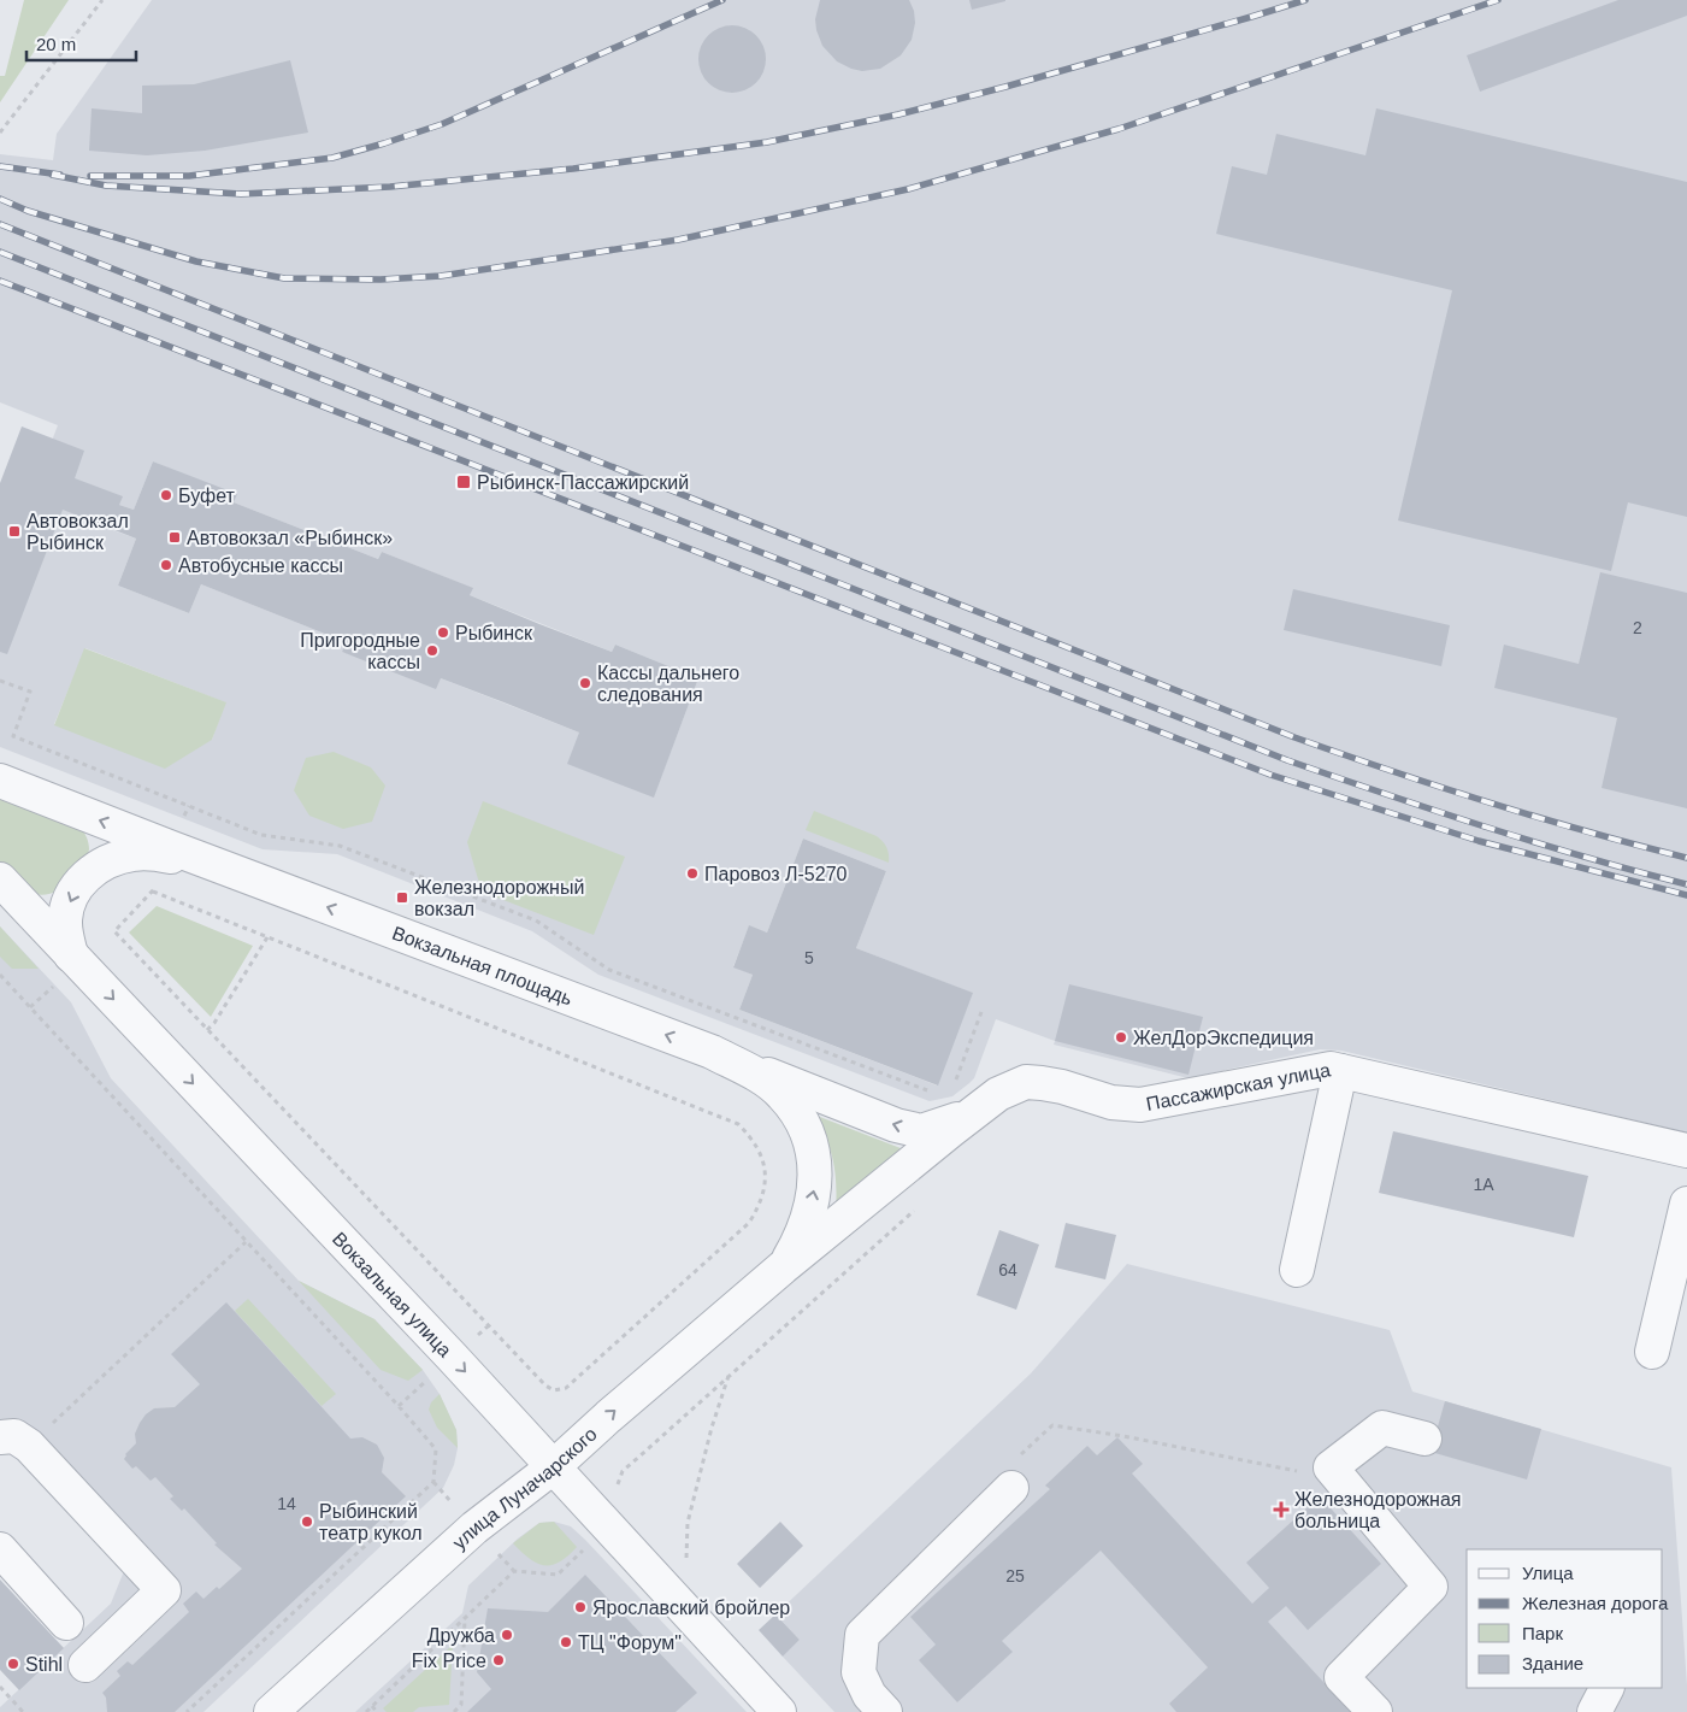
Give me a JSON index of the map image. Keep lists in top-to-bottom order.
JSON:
{
  "streets": {
    "street": [
      "Вокзальная площадь",
      "Пассажирская улица",
      "Вокзальная улица",
      "улица Луначарского"
    ]
  },
  "crossings": [
    ["Вокзальная площадь", "Пассажирская улица"],
    ["Вокзальная площадь", "улица Луначарского"],
    ["Пассажирская улица", "улица Луначарского"],
    ["Вокзальная улица", "улица Луначарского"]
  ],
  "one_way": ["Вокзальная площадь", "Вокзальная улица", "улица Луначарского"],
  "places": {
    "transit": [
      "Рыбинск-Пассажирский",
      "Автовокзал Рыбинск",
      "Автовокзал «Рыбинск»",
      "Железнодорожный вокзал"
    ],
    "other": [
      "Буфет",
      "Автобусные кассы",
      "Рыбинск",
      "Пригородные кассы",
      "Кассы дальнего следования",
      "Паровоз Л-5270",
      "ЖелДорЭкспедиция",
      "Рыбинский театр кукол",
      "Ярославский бройлер",
      "Дружба",
      "ТЦ \"Форум\"",
      "Fix Price",
      "Stihl"
    ],
    "health": ["Железнодорожная больница"]
  },
  "house_numbers": [
    "2",
    "5",
    "1А",
    "64",
    "14",
    "25"
  ],
  "legend": [
    "Улица",
    "Железная дорога",
    "Парк",
    "Здание"
  ],
  "scale_bar": "20 m"
}
